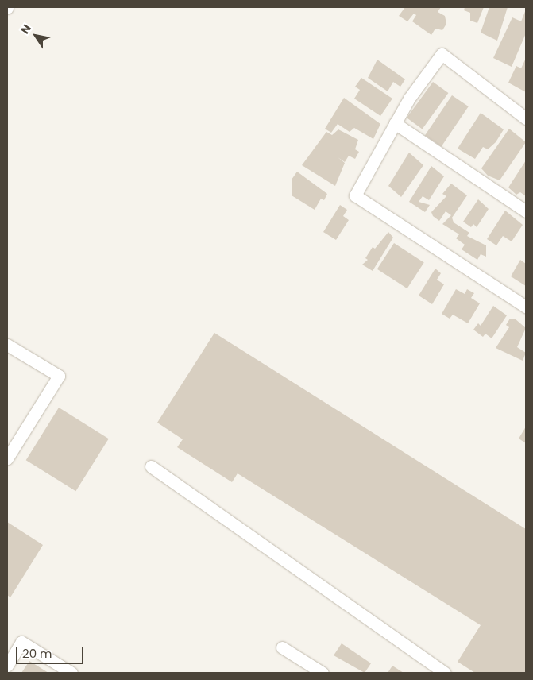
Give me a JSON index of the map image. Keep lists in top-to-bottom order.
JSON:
{
  "scale_bar": "20 m",
  "north": "top left"
}
